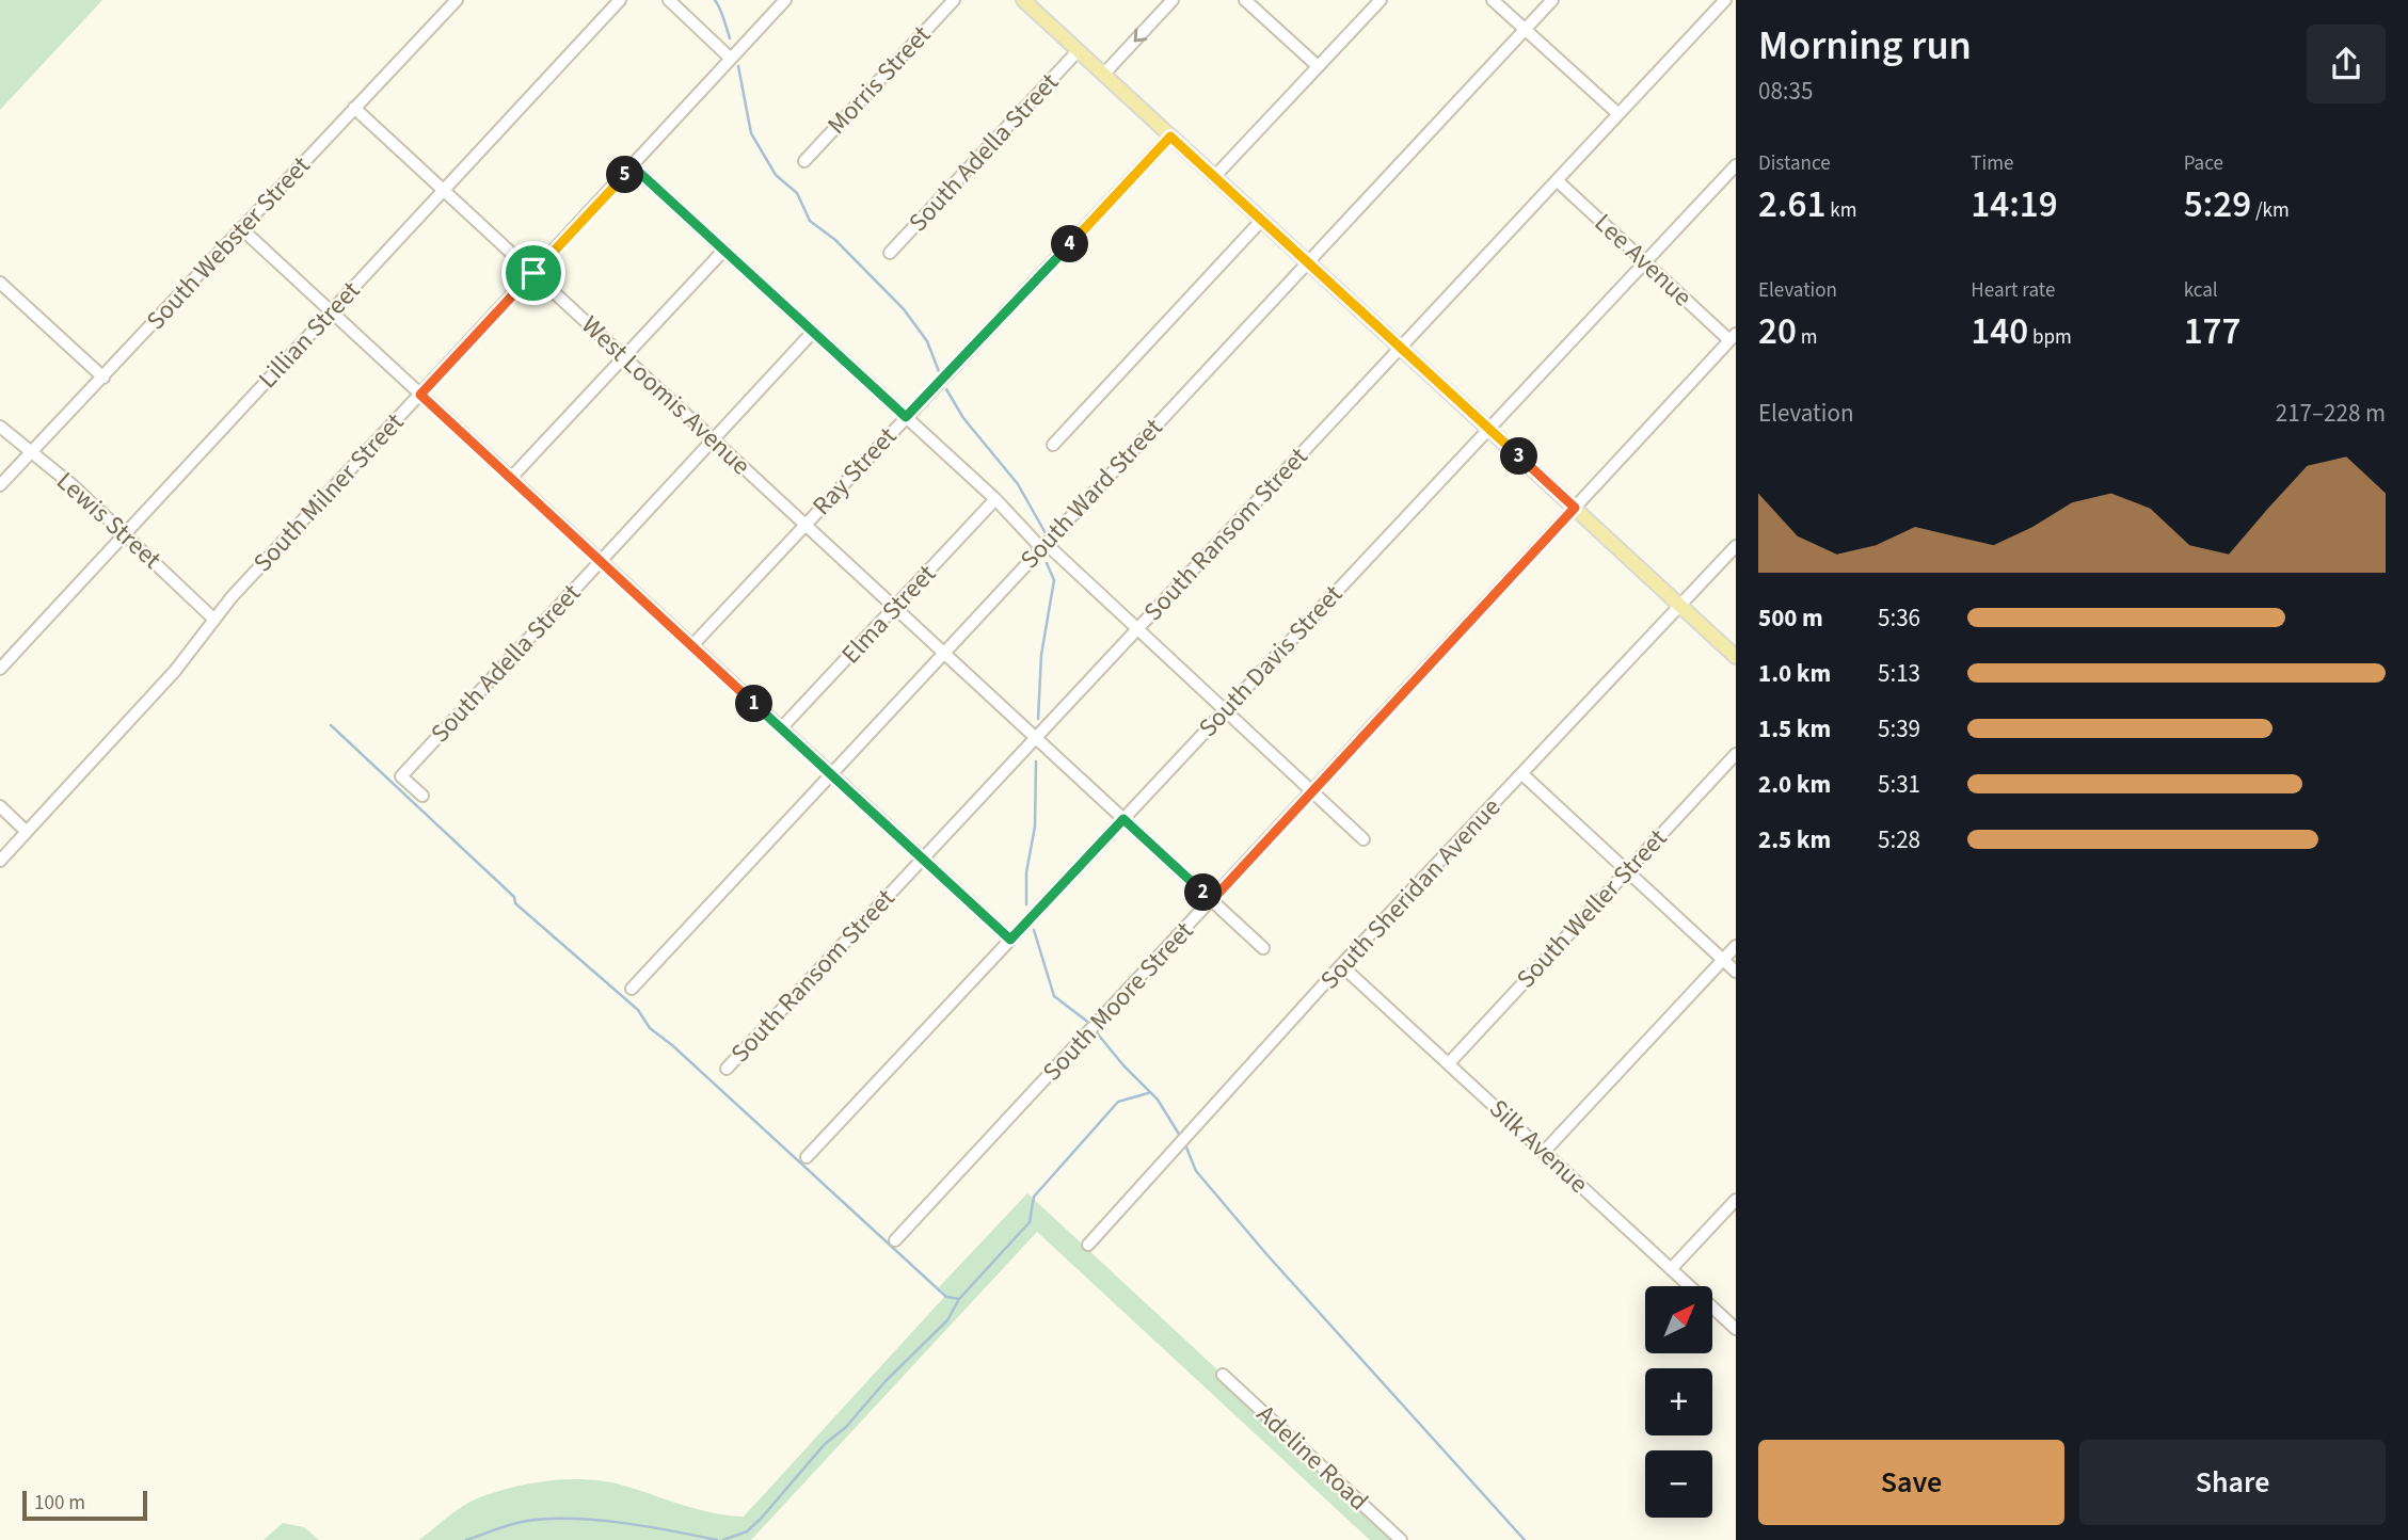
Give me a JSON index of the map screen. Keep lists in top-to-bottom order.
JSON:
{
  "streets": {
    "street": [
      "Morris Street",
      "South Adella Street",
      "South Webster Street",
      "Lee Avenue",
      "Lillian Street",
      "West Loomis Avenue",
      "Ray Street",
      "South Milner Street",
      "South Ward Street",
      "Lewis Street",
      "South Ransom Street",
      "Elma Street",
      "South Davis Street",
      "South Sheridan Avenue",
      "South Weller Street",
      "South Moore Street",
      "Silk Avenue",
      "Adeline Road"
    ]
  },
  "crossings": [
    ["South Adella Street", "West Loomis Avenue"],
    ["South Webster Street", "West Loomis Avenue"],
    ["South Webster Street", "Lewis Street"],
    ["Lee Avenue", "South Ransom Street"],
    ["Lee Avenue", "South Davis Street"],
    ["Lee Avenue", "South Moore Street"],
    ["Lillian Street", "West Loomis Avenue"],
    ["Lillian Street", "Lewis Street"],
    ["West Loomis Avenue", "Ray Street"],
    ["West Loomis Avenue", "South Milner Street"],
    ["West Loomis Avenue", "South Ward Street"],
    ["West Loomis Avenue", "South Ransom Street"],
    ["West Loomis Avenue", "Elma Street"],
    ["West Loomis Avenue", "South Davis Street"],
    ["West Loomis Avenue", "South Moore Street"],
    ["South Milner Street", "Lewis Street"],
    ["South Sheridan Avenue", "Silk Avenue"],
    ["South Weller Street", "Silk Avenue"]
  ],
  "scale_bar": "100 m",
  "north": "top right",
  "page": {
    "heading": ["Morning run", "08:35"],
    "stats": [
      ["Distance", "2.61 km"],
      ["Time", "14:19"],
      ["Pace", "5:29 /km"],
      ["Elevation", "20 m"],
      ["Heart rate", "140 bpm"],
      ["kcal", "177"]
    ],
    "pins": [
      "5",
      "4",
      "3",
      "1",
      "2"
    ],
    "chart": ["Elevation", "217–228 m"],
    "list": [
      {
        "name": "500 m",
        "note": "5:36"
      },
      {
        "name": "1.0 km",
        "note": "5:13"
      },
      {
        "name": "1.5 km",
        "note": "5:39"
      },
      {
        "name": "2.0 km",
        "note": "5:31"
      },
      {
        "name": "2.5 km",
        "note": "5:28"
      }
    ],
    "map_buttons": ["+", "−"],
    "buttons": ["Save", "Share"],
    "scale": "100 m"
  }
}
